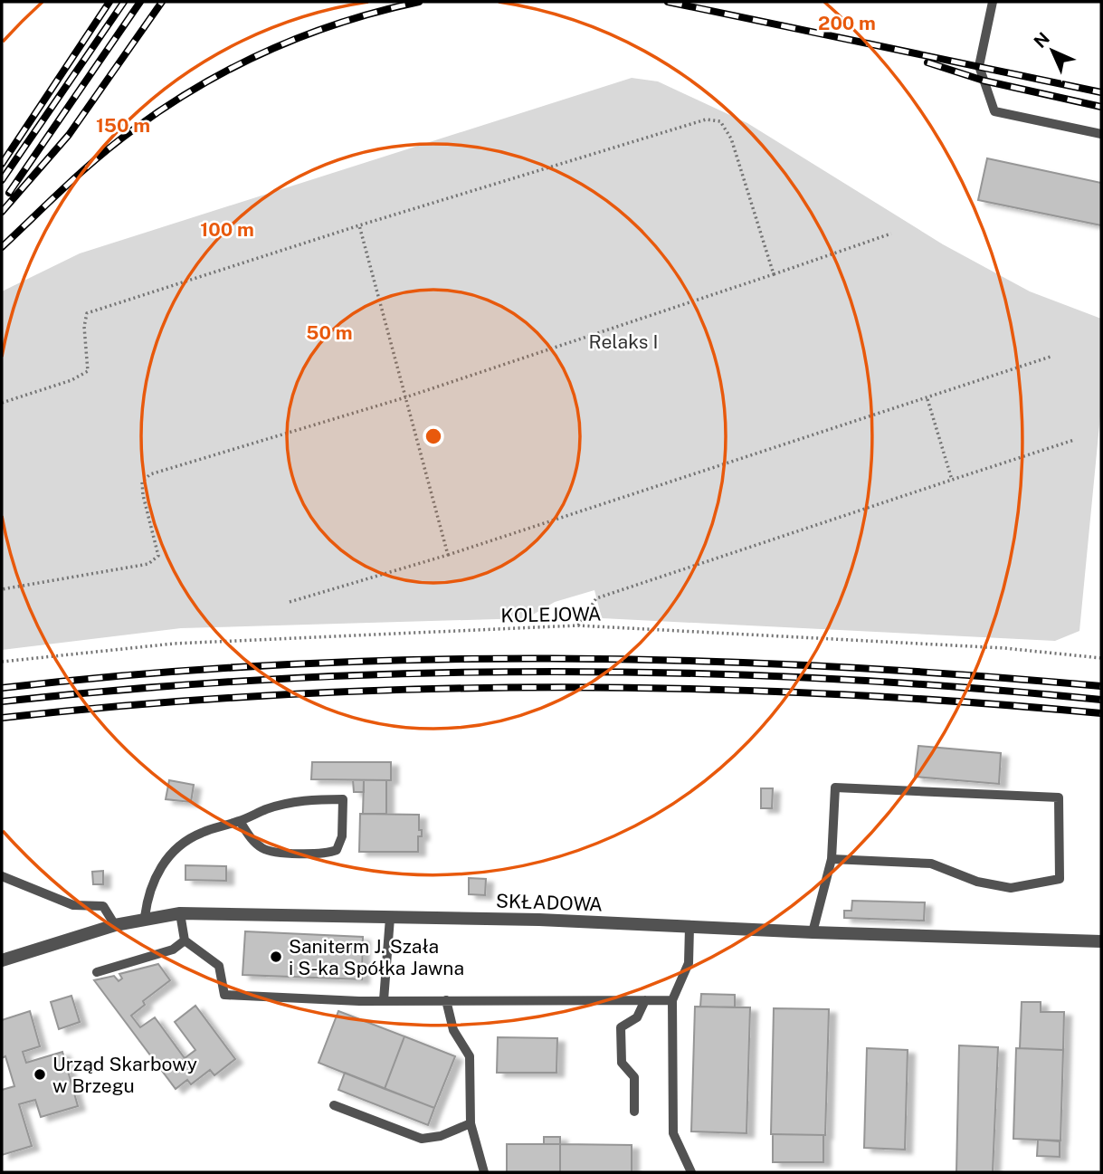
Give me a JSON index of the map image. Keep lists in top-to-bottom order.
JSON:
{
  "streets": {
    "street": ["SKŁADOWA"],
    "path": ["KOLEJOWA"]
  },
  "parks": ["Relaks I"],
  "places": ["Saniterm J. Szała i S-ka Spółka Jawna", "Urząd Skarbowy w Brzegu"],
  "north": "top left",
  "rings": [
    "200 m",
    "150 m",
    "100 m",
    "50 m"
  ]
}
